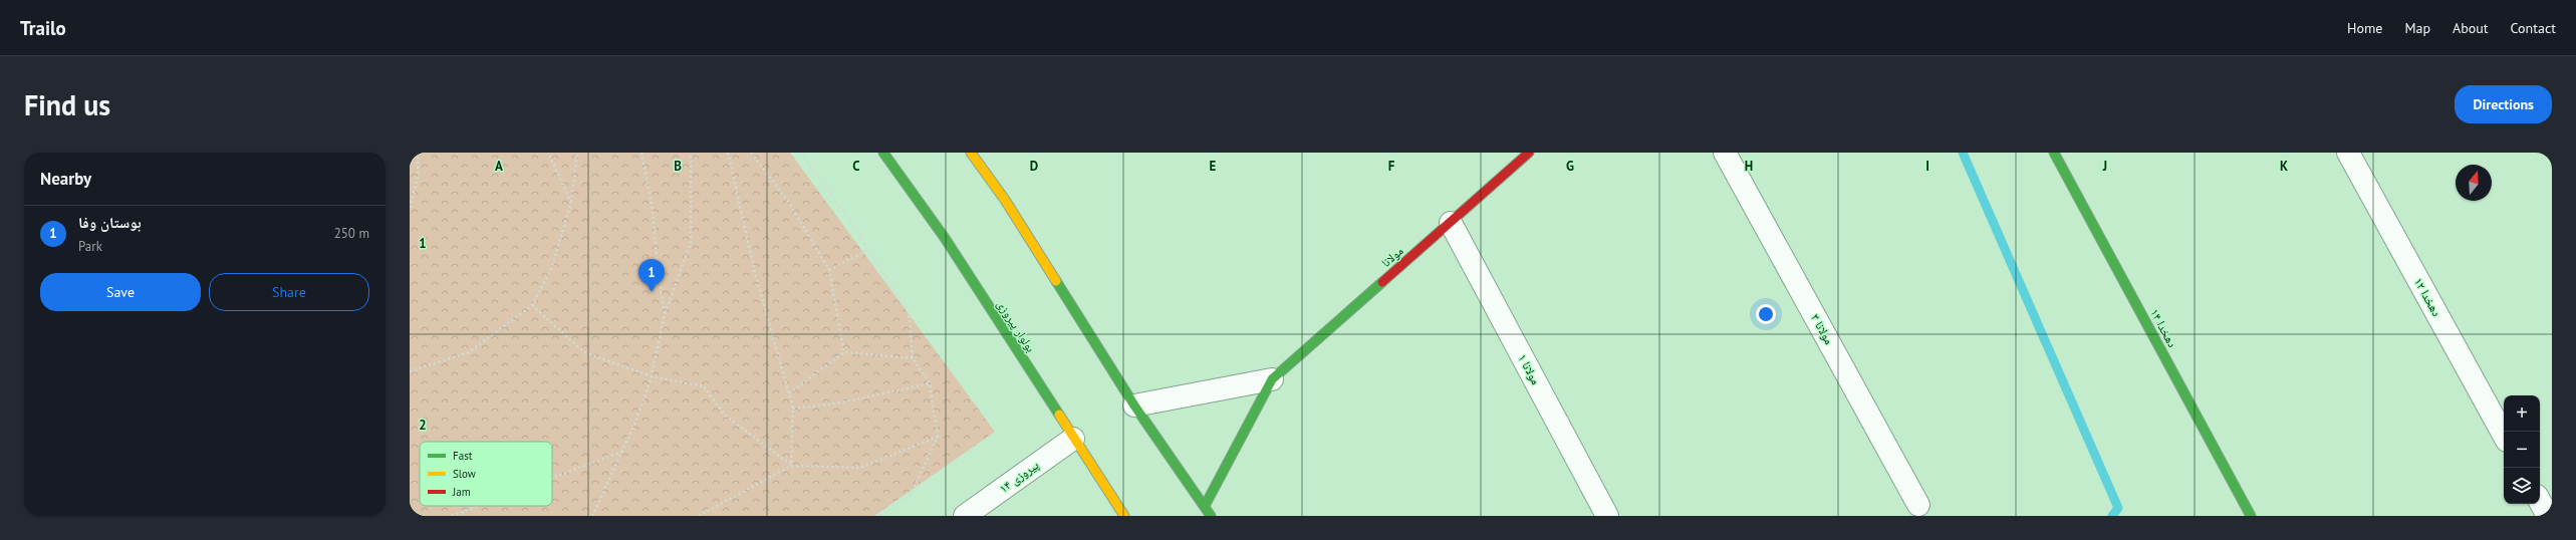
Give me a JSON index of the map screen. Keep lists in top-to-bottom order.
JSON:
{
  "streets": {
    "street": [
      "مولانا",
      "دهخدا ۱۲",
      "بولوار پیروزی",
      "دهخدا ۱۴",
      "مولانا ۳",
      "مولانا ۱",
      "پیروزی ۱۴"
    ]
  },
  "crossings": [
    ["مولانا", "مولانا ۱"],
    ["بولوار پیروزی", "پیروزی ۱۴"]
  ],
  "legend": ["Fast", "Slow", "Jam"],
  "north": "top",
  "page": {
    "header": "Trailo",
    "nav": [
      "Home",
      "Map",
      "About",
      "Contact"
    ],
    "buttons": [
      "Directions",
      ["Save", "Share"]
    ],
    "title": "Find us",
    "heading": "Nearby",
    "list": [
      {
        "mark": "1",
        "name": "بوستان وفا",
        "note": "Park",
        "value": "250 m"
      }
    ],
    "pins": "1",
    "map_buttons": ["+", "−"]
  },
  "grid": {
    "columns": [
      "A",
      "B",
      "C",
      "D",
      "E",
      "F",
      "G",
      "H",
      "I",
      "J",
      "K"
    ],
    "rows": ["1", "2"]
  }
}
